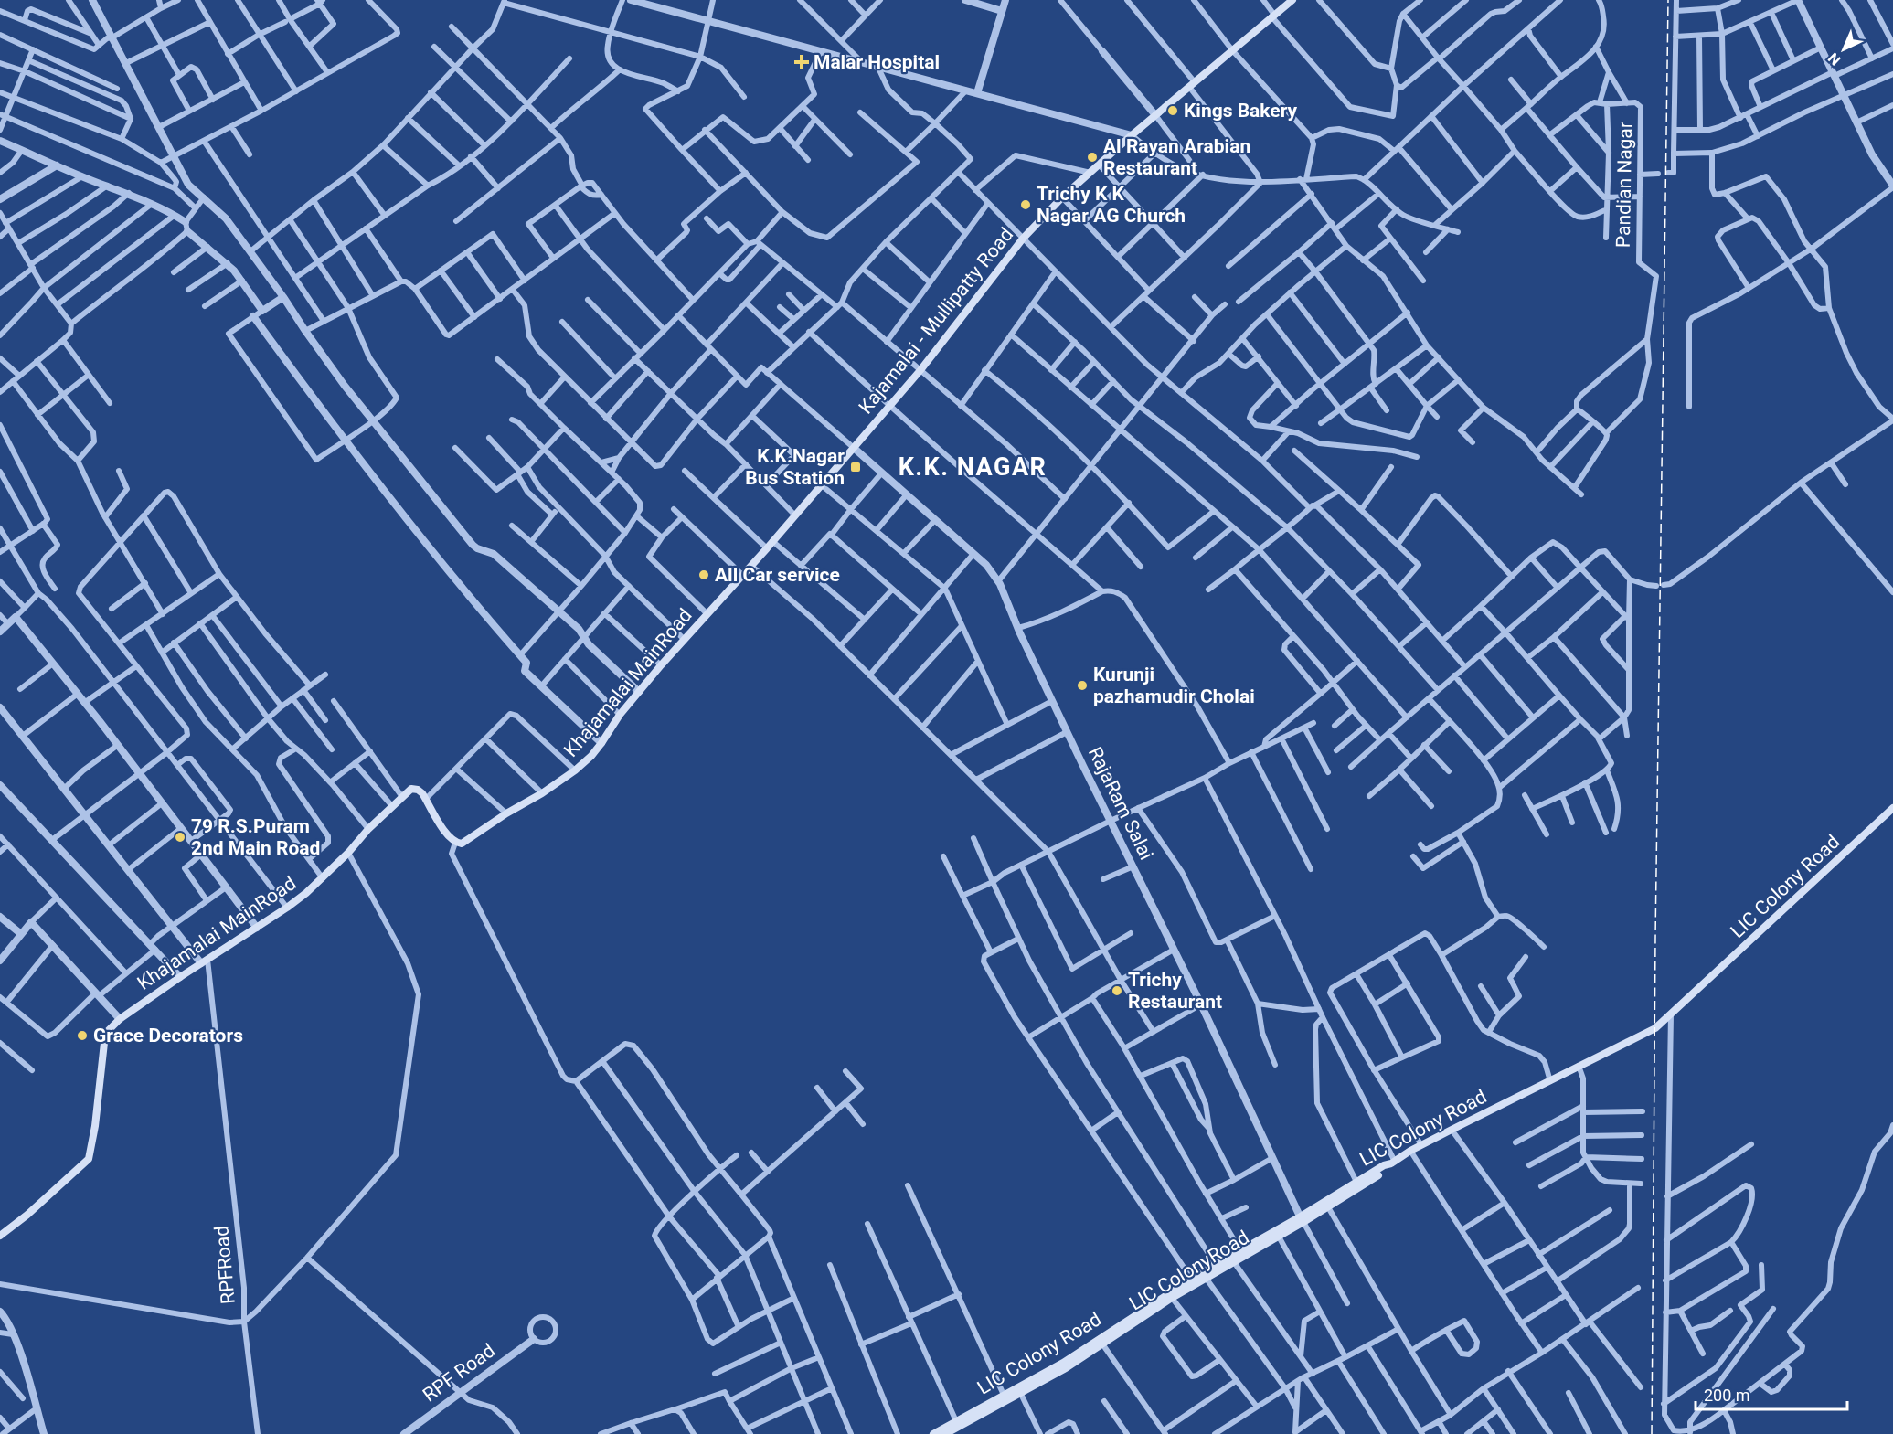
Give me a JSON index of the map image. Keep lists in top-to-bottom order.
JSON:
{
  "streets": {
    "main road": [
      "Kajamalai - Mullipatty Road",
      "Khajamalai MainRoad",
      "LIC Colony Road",
      "LIC ColonyRoad"
    ],
    "street": [
      "Pandian Nagar",
      "RajaRam Salai",
      "RPFRoad",
      "RPF Road"
    ]
  },
  "crossings": [
    ["Kajamalai - Mullipatty Road", "Khajamalai MainRoad"],
    ["Kajamalai - Mullipatty Road", "RajaRam Salai"],
    ["Khajamalai MainRoad", "RajaRam Salai"],
    ["Khajamalai MainRoad", "RPFRoad"],
    ["RajaRam Salai", "LIC Colony Road"],
    ["RajaRam Salai", "LIC ColonyRoad"],
    ["LIC Colony Road", "LIC ColonyRoad"]
  ],
  "districts": ["K.K. NAGAR"],
  "places": {
    "health": ["Malar Hospital"],
    "other": [
      "Kings Bakery",
      "Al Rayan Arabian Restaurant",
      "Trichy K K Nagar AG Church",
      "All Car service",
      "Kurunji pazhamudir Cholai",
      "79 R.S.Puram 2nd Main Road",
      "Trichy Restaurant",
      "Grace Decorators"
    ],
    "transit": ["K.K.Nagar Bus Station"]
  },
  "scale_bar": "200 m",
  "north": "bottom left"
}
